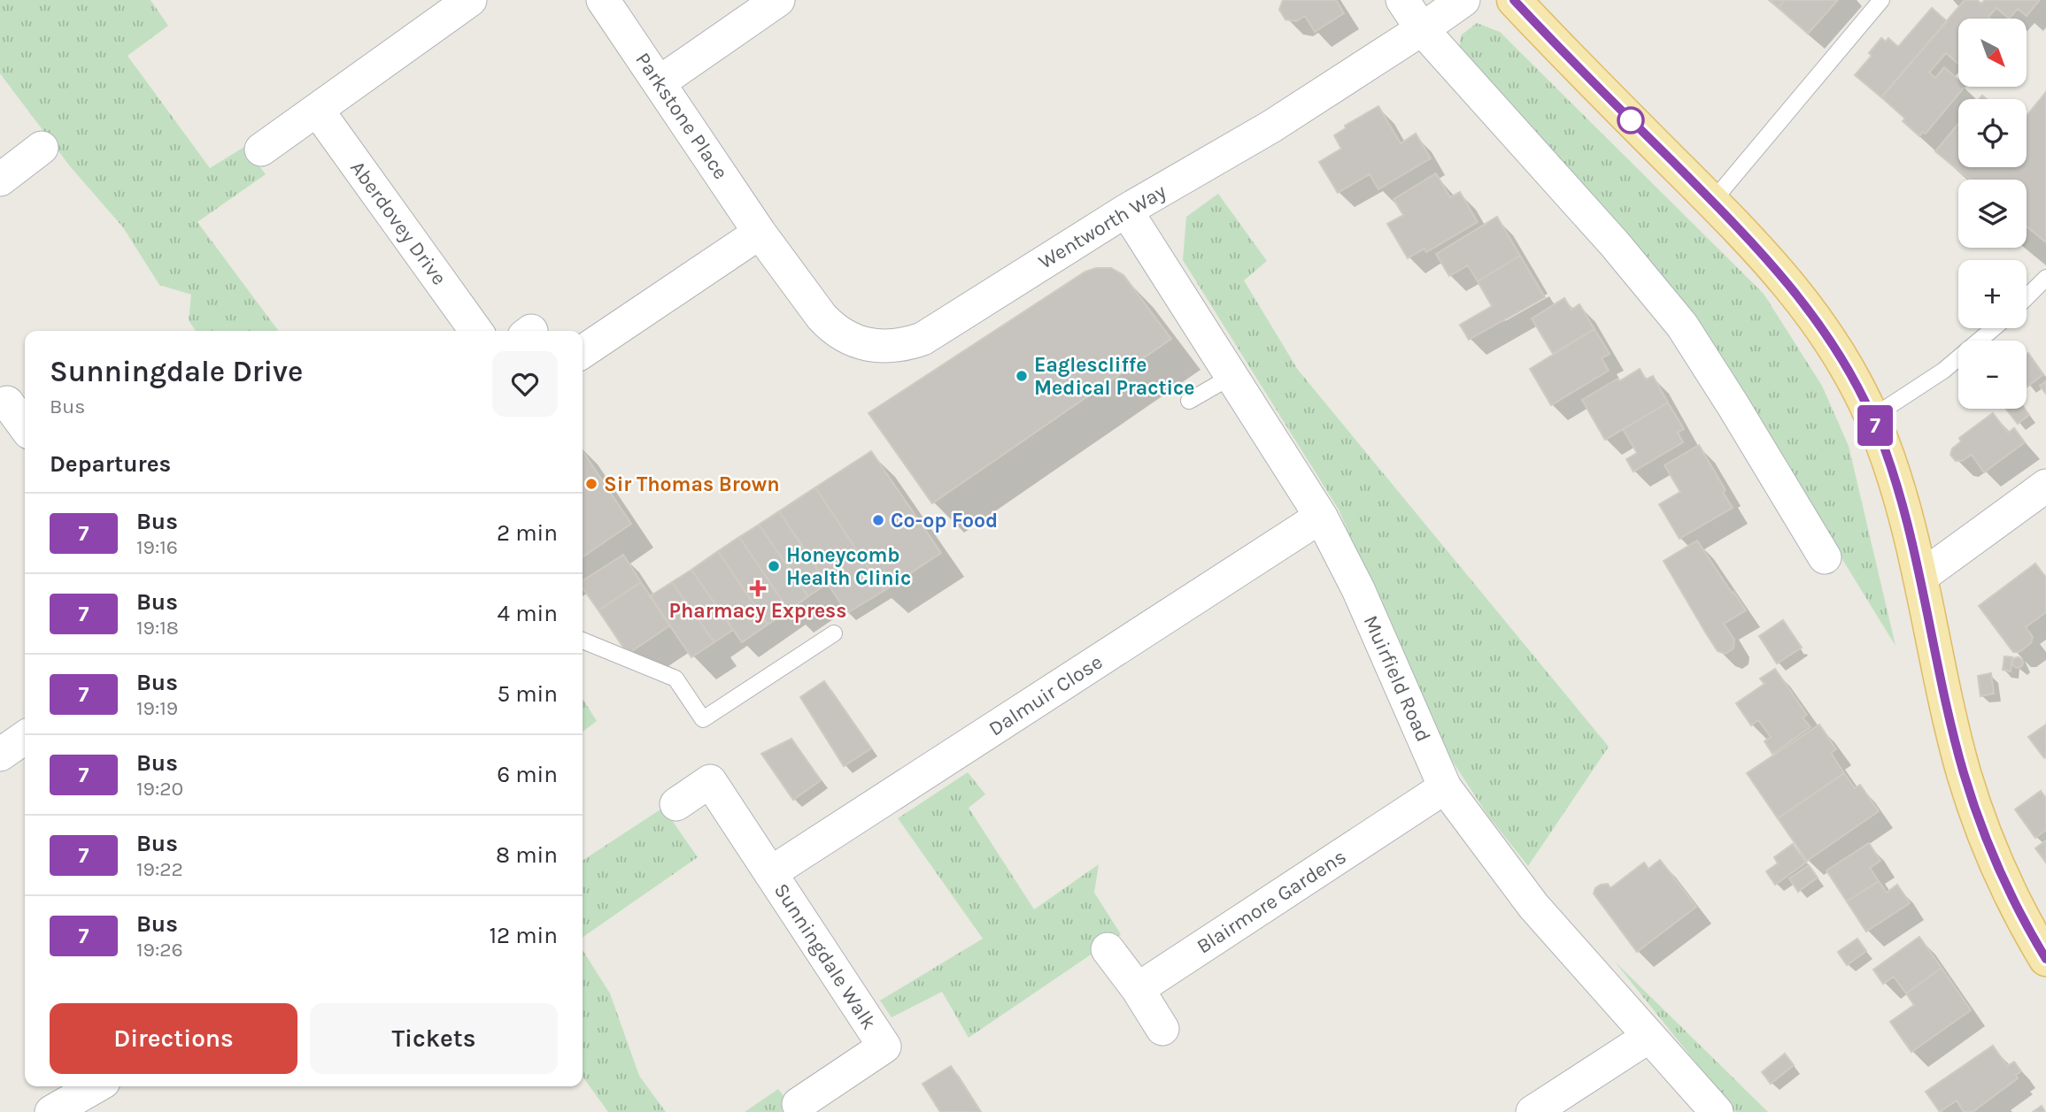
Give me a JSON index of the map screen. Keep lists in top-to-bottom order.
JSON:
{
  "streets": {
    "street": [
      "Parkstone Place",
      "Aberdovey Drive",
      "Wentworth Way",
      "Muirfield Road",
      "Dalmuir Close",
      "Blairmore Gardens",
      "Sunningdale Walk"
    ]
  },
  "crossings": [
    ["Parkstone Place", "Wentworth Way"],
    ["Wentworth Way", "Muirfield Road"],
    ["Muirfield Road", "Dalmuir Close"],
    ["Muirfield Road", "Blairmore Gardens"],
    ["Dalmuir Close", "Sunningdale Walk"]
  ],
  "places": {
    "other": [
      "Eaglescliffe Medical Practice",
      "Sir Thomas Brown",
      "Co-op Food",
      "Honeycomb Health Clinic"
    ],
    "health": ["Pharmacy Express"]
  },
  "lines": ["bus line 7"],
  "north": "bottom right",
  "page": {
    "on_map": "7",
    "map_buttons": ["+", "−"],
    "heading": [
      ["Sunningdale Drive", "Bus"],
      "Departures"
    ],
    "list": [
      {
        "mark": "7",
        "name": "Bus",
        "note": "19:16",
        "value": "2 min"
      },
      {
        "mark": "7",
        "name": "Bus",
        "note": "19:18",
        "value": "4 min"
      },
      {
        "mark": "7",
        "name": "Bus",
        "note": "19:19",
        "value": "5 min"
      },
      {
        "mark": "7",
        "name": "Bus",
        "note": "19:20",
        "value": "6 min"
      },
      {
        "mark": "7",
        "name": "Bus",
        "note": "19:22",
        "value": "8 min"
      },
      {
        "mark": "7",
        "name": "Bus",
        "note": "19:26",
        "value": "12 min"
      }
    ],
    "buttons": ["Directions", "Tickets"]
  }
}
